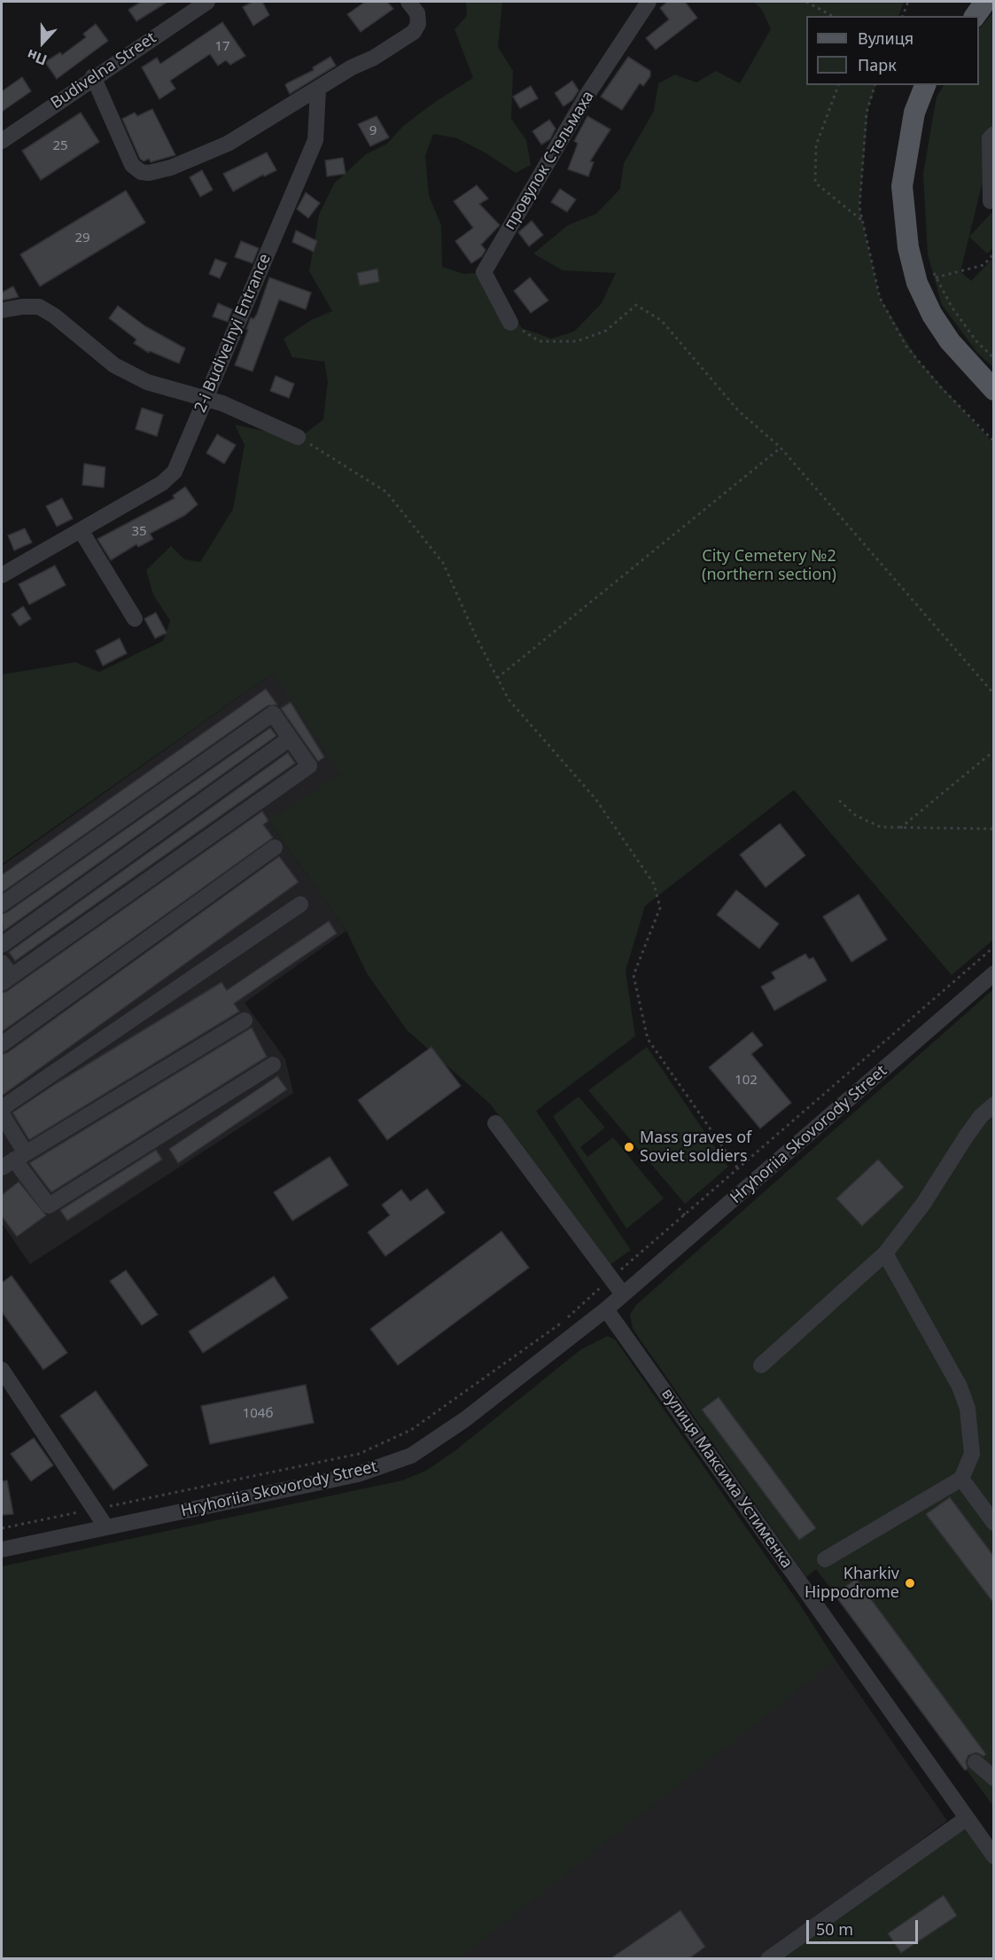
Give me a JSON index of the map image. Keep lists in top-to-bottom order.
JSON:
{
  "streets": {
    "street": [
      "Budivelna Street",
      "провулок Стельмаха",
      "2-i Budivelnyi Entrance",
      "Hryhoriia Skovorody Street",
      "вулиця Максима Устименка"
    ]
  },
  "crossings": [
    ["Hryhoriia Skovorody Street", "вулиця Максима Устименка"]
  ],
  "parks": ["City Cemetery №2 (northern section)"],
  "places": ["Mass graves of Soviet soldiers", "Kharkiv Hippodrome"],
  "house_numbers": [
    "17",
    "9",
    "25",
    "29",
    "35",
    "102",
    "104б"
  ],
  "legend": ["Вулиця", "Парк"],
  "scale_bar": "50 m",
  "north": "bottom"
}
